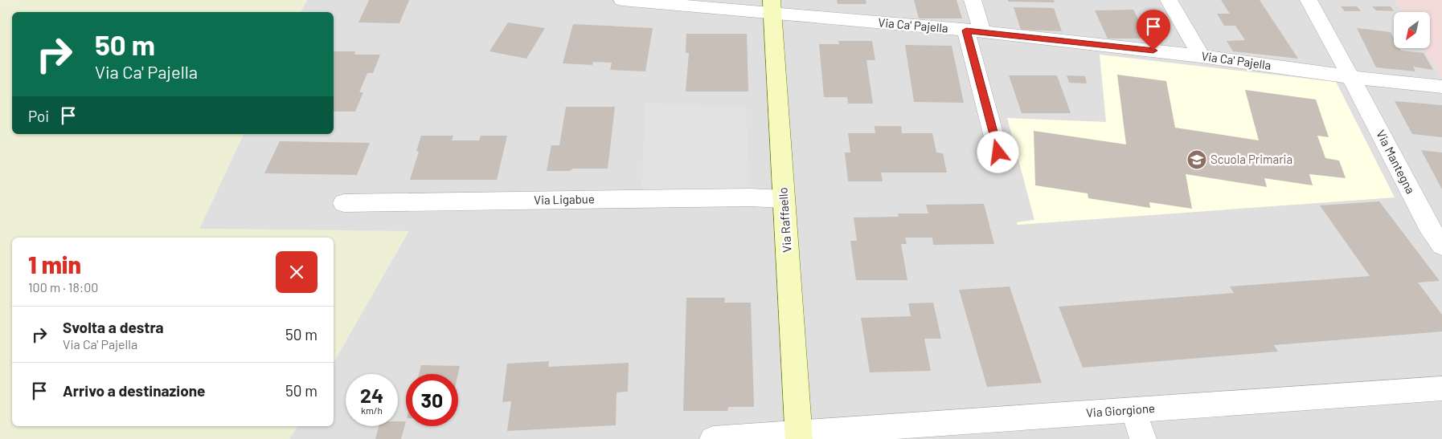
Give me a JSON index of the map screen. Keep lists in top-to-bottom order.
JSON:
{
  "streets": {
    "main road": ["Via Raffaello"],
    "street": [
      "Via Ca' Pajella",
      "Via Mantegna",
      "Via Ligabue",
      "Via Giorgione"
    ]
  },
  "crossings": [
    ["Via Ca' Pajella", "Via Mantegna"],
    ["Via Ca' Pajella", "Via Raffaello"],
    ["Via Ligabue", "Via Raffaello"],
    ["Via Raffaello", "Via Giorgione"]
  ],
  "places": {
    "school or university": ["Scuola Primaria"]
  },
  "north": "bottom left",
  "page": {
    "turn": ["50 m", "Via Ca' Pajella"],
    "then": "Poi",
    "heading": ["1 min", "100 m · 18:00"],
    "list": [
      {
        "name": "Svolta a destra",
        "note": "Via Ca' Pajella",
        "value": "50 m"
      },
      {
        "name": "Arrivo a destinazione",
        "value": "50 m"
      }
    ],
    "speed": "24 km/h",
    "limit": "30"
  }
}
